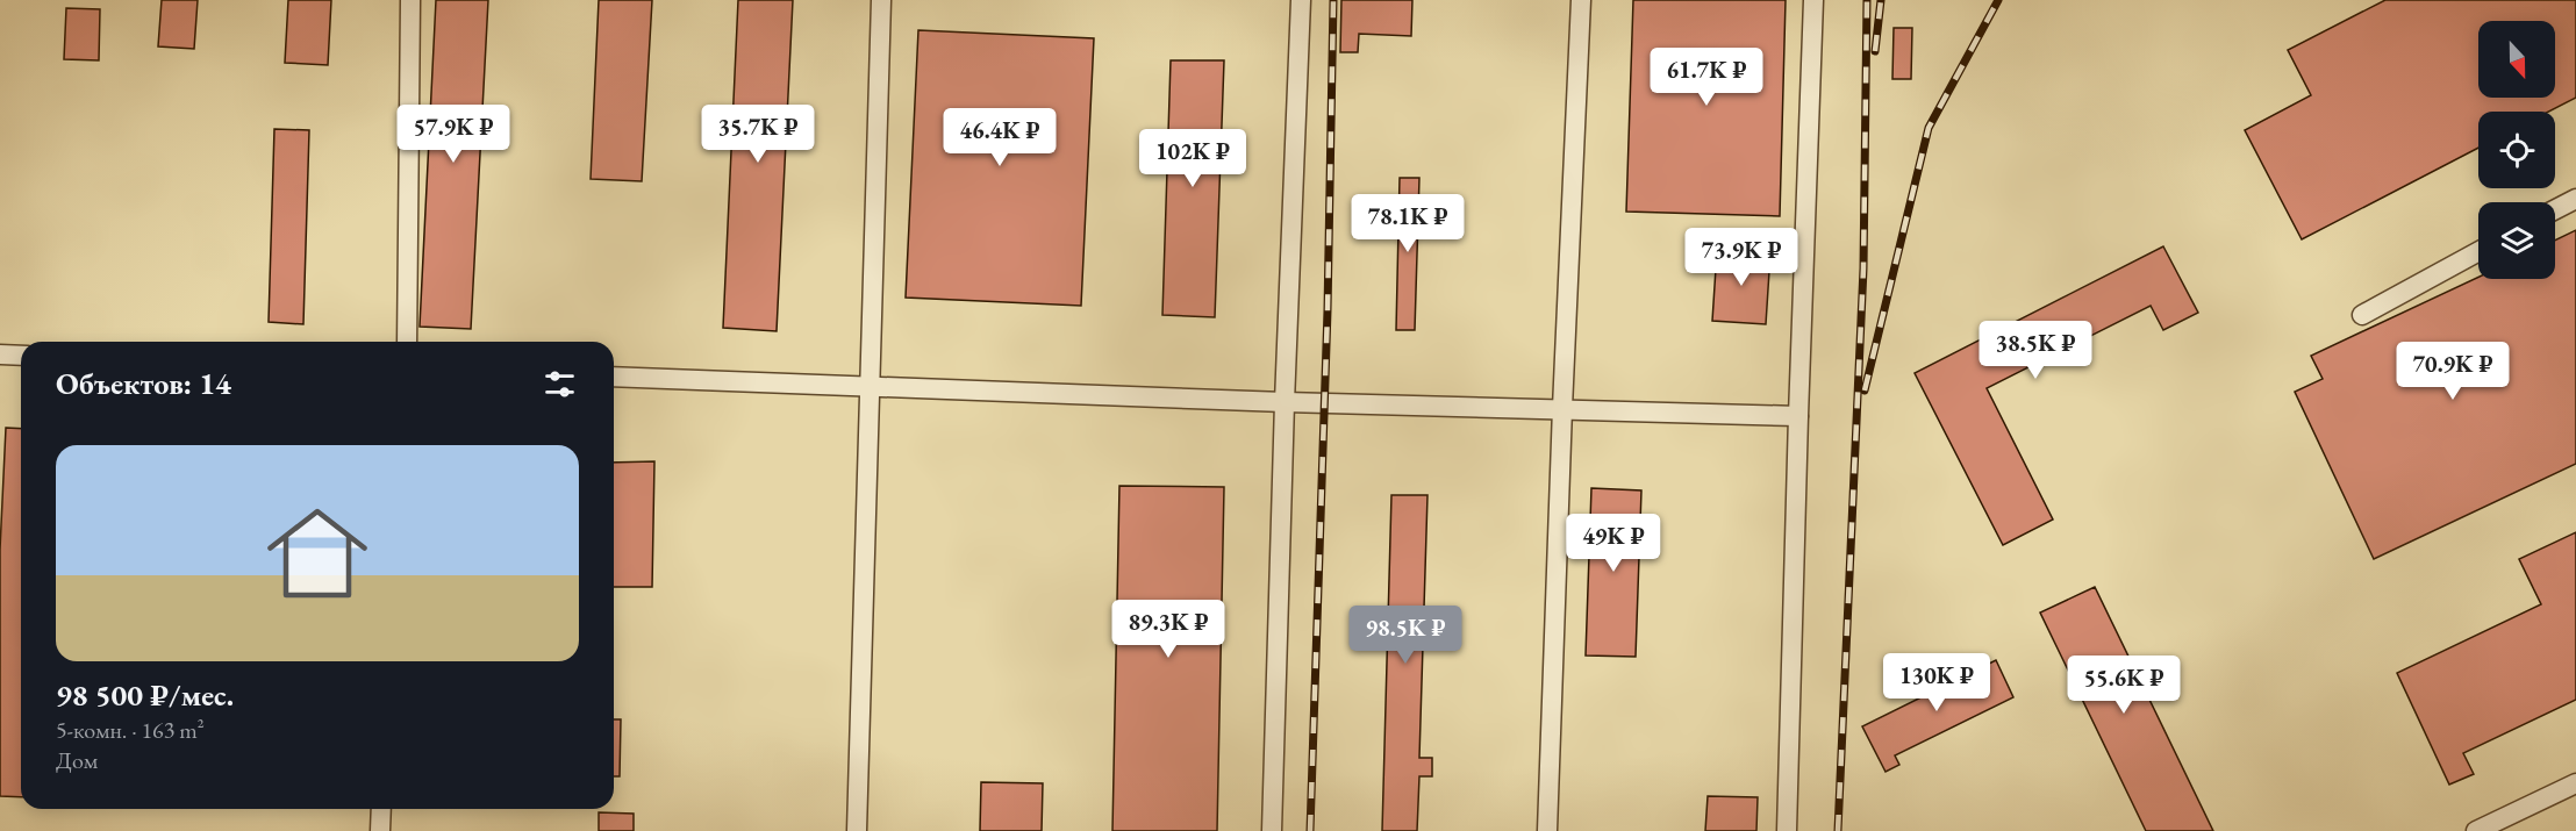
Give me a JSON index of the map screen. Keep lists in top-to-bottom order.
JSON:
{
  "north": "bottom",
  "page": {
    "price": [
      "61.7K ₽",
      "57.9K ₽",
      "35.7K ₽",
      "46.4K ₽",
      "102K ₽",
      "78.1K ₽",
      "73.9K ₽",
      "38.5K ₽",
      "70.9K ₽",
      "49K ₽",
      "89.3K ₽",
      "98.5K ₽",
      "130K ₽",
      "55.6K ₽"
    ],
    "heading": "Объектов: 14",
    "list": [
      {
        "name": "98 500 ₽/мес.",
        "note": "5-комн. · 163 m² · Дом"
      }
    ]
  }
}
